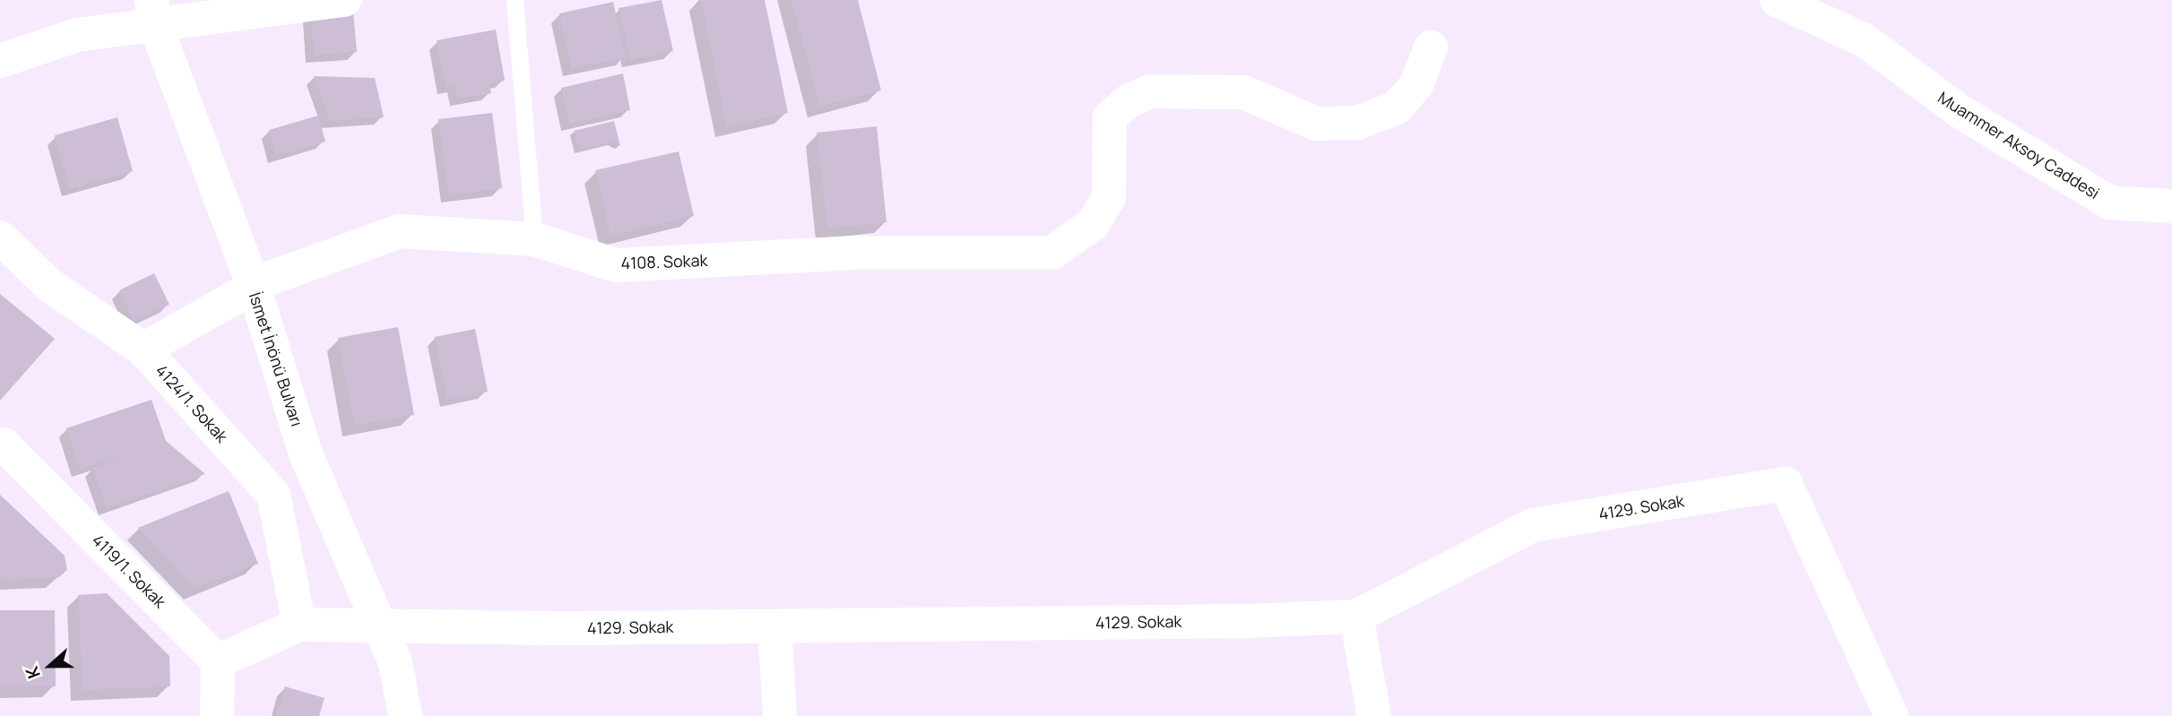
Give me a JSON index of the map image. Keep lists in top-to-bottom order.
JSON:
{
  "streets": {
    "street": [
      "Muammer Aksoy Caddesi",
      "4108. Sokak",
      "İsmet İnönü Bulvarı",
      "4124/1. Sokak",
      "4129. Sokak",
      "4119/1. Sokak"
    ]
  },
  "crossings": [
    ["4108. Sokak", "İsmet İnönü Bulvarı"],
    ["4108. Sokak", "4124/1. Sokak"],
    ["İsmet İnönü Bulvarı", "4129. Sokak"],
    ["4124/1. Sokak", "4129. Sokak"],
    ["4129. Sokak", "4119/1. Sokak"]
  ],
  "north": "left"
}
